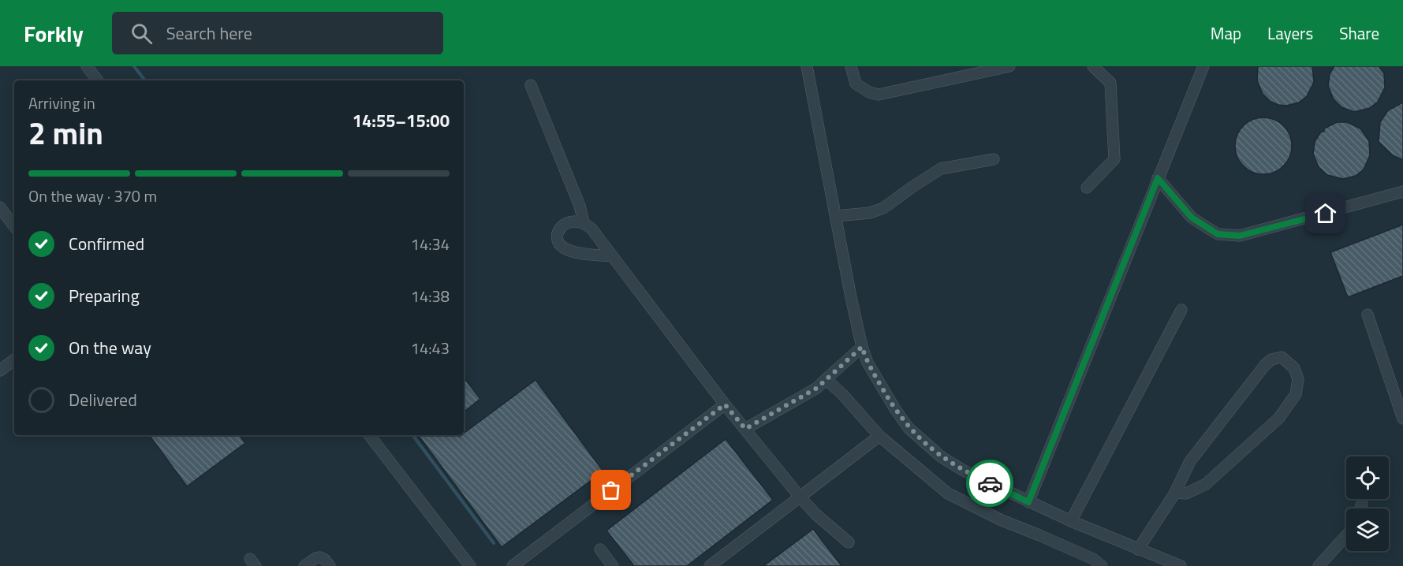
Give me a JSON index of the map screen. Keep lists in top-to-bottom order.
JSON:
{
  "page": {
    "header": "Forkly",
    "search": "Search here",
    "nav": ["Map", "Layers", "Share"],
    "heading": ["2 min", "Arriving in", "14:55–15:00"],
    "bar": "On the way · 370 m",
    "list": [
      ["Confirmed", "14:34"],
      ["Preparing", "14:38"],
      ["On the way", "14:43"],
      "Delivered"
    ]
  }
}
